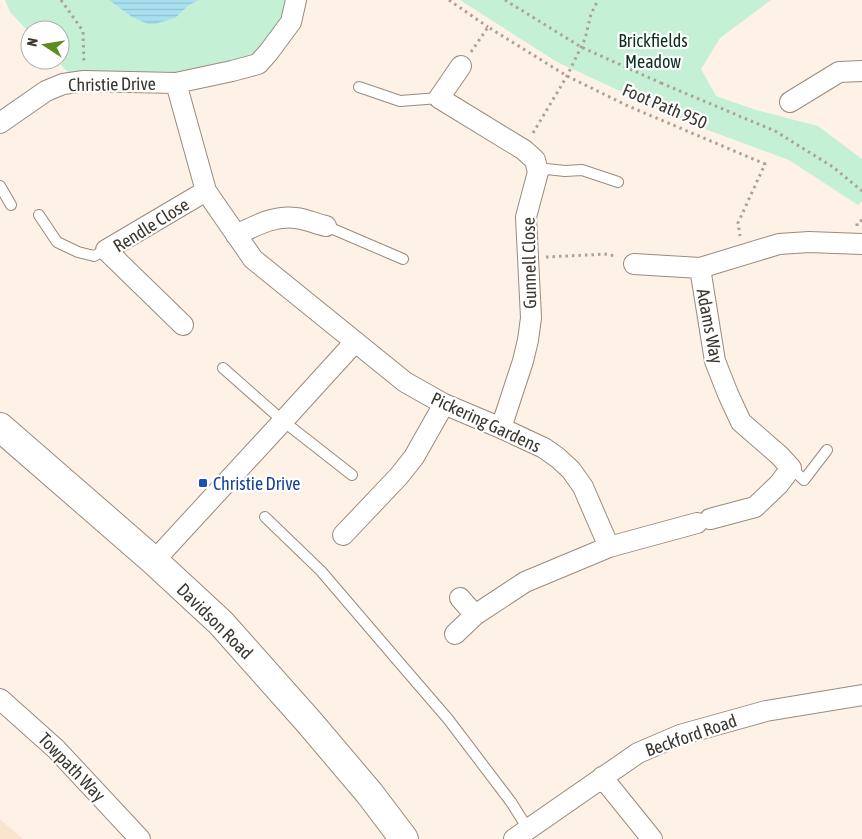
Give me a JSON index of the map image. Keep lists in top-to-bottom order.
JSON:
{
  "streets": {
    "street": [
      "Christie Drive",
      "Rendle Close",
      "Gunnell Close",
      "Adams Way",
      "Pickering Gardens",
      "Davidson Road",
      "Beckford Road",
      "Towpath Way"
    ],
    "path": ["Foot Path 950"]
  },
  "crossings": [
    ["Christie Drive", "Rendle Close"],
    ["Christie Drive", "Pickering Gardens"],
    ["Foot Path 950", "Adams Way"],
    ["Gunnell Close", "Pickering Gardens"]
  ],
  "parks": ["Brickfields Meadow"],
  "places": {
    "transit": ["Christie Drive"]
  },
  "north": "left"
}
